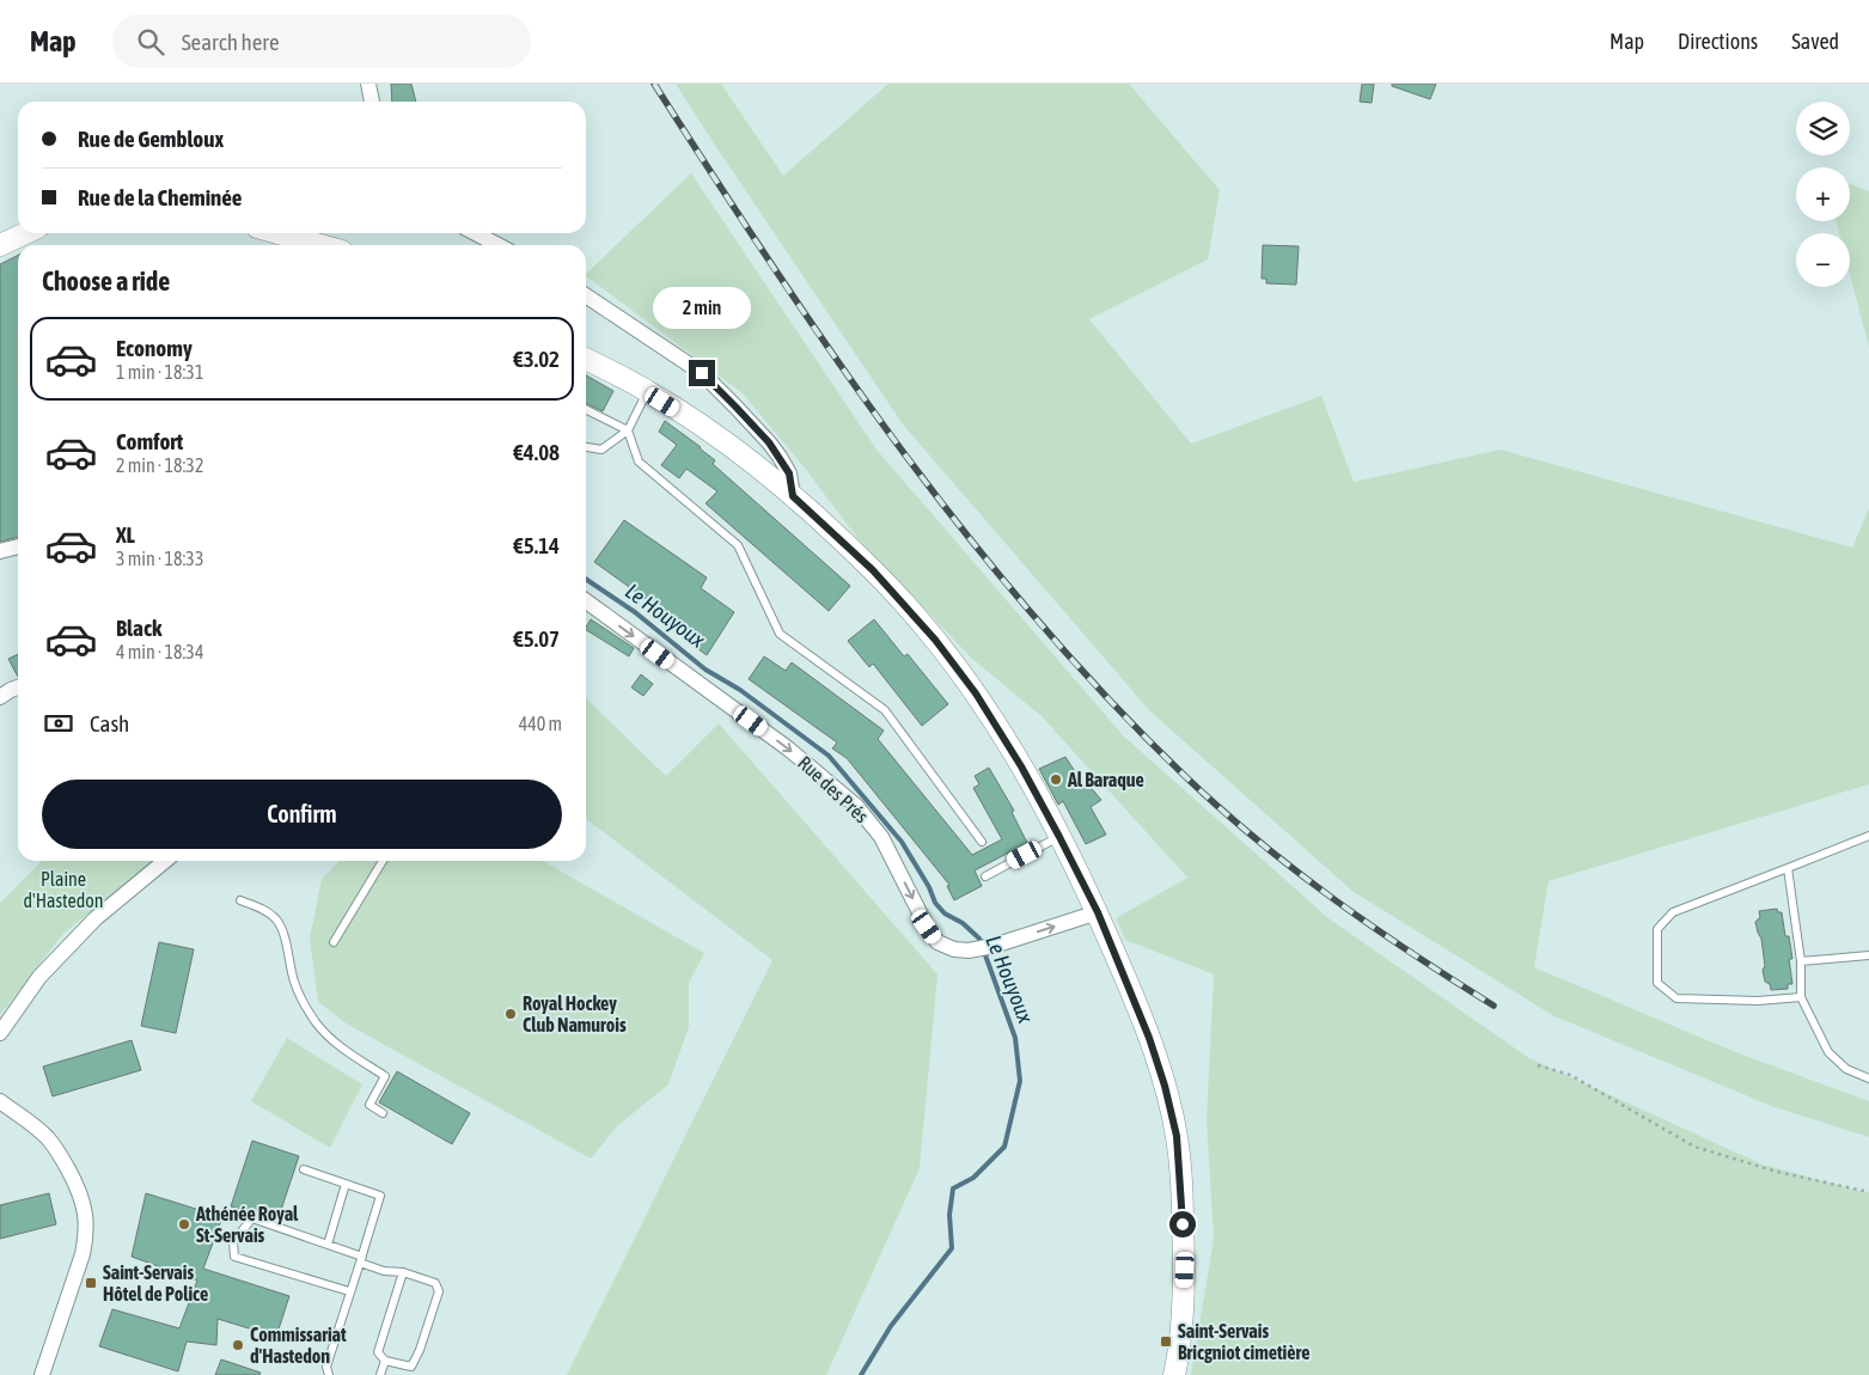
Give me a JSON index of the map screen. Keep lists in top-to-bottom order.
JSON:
{
  "streets": {
    "street": ["Rue des Prés"]
  },
  "one_way": ["Rue des Prés"],
  "water": ["Le Houyoux"],
  "parks": ["Plaine d'Hastedon"],
  "places": {
    "other": [
      "Al Baraque",
      "Royal Hockey Club Namurois",
      "Athénée Royal St-Servais",
      "Commissariat d'Hastedon"
    ],
    "transit": ["Saint-Servais Hôtel de Police", "Saint-Servais Bricgniot cimetière"]
  },
  "page": {
    "header": "Map",
    "search": "Search here",
    "nav": ["Map", "Directions", "Saved"],
    "map_buttons": ["+", "−"],
    "banner": ["Rue de Gembloux", "Rue de la Cheminée"],
    "heading": "Choose a ride",
    "bubble": "2 min",
    "list": [
      {
        "name": "Economy",
        "note": "1 min · 18:31",
        "value": "€3.02"
      },
      {
        "name": "Comfort",
        "note": "2 min · 18:32",
        "value": "€4.08"
      },
      {
        "name": "XL",
        "note": "3 min · 18:33",
        "value": "€5.14"
      },
      {
        "name": "Black",
        "note": "4 min · 18:34",
        "value": "€5.07"
      }
    ],
    "pay": ["Cash", "440 m"],
    "buttons": "Confirm"
  }
}
